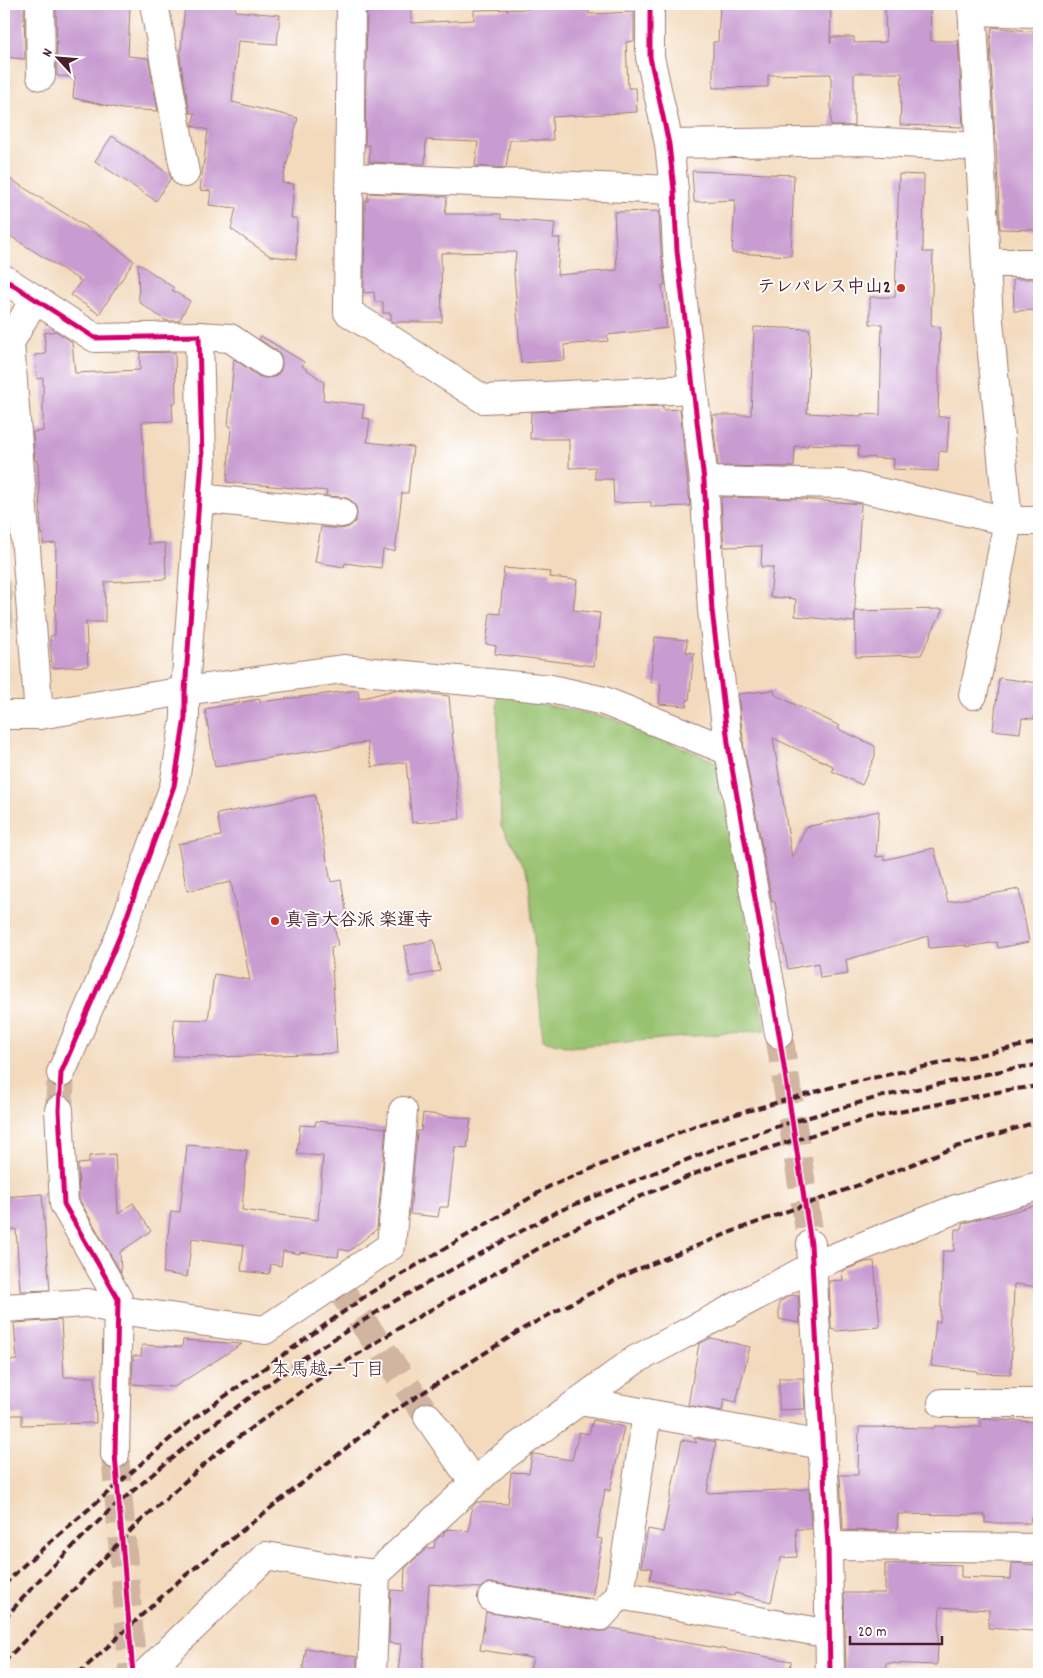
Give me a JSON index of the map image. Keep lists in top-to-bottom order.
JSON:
{
  "districts": ["本馬越一丁目"],
  "places": ["テレパレス中山2", "真言大谷派 楽運寺"],
  "scale_bar": "20 m",
  "north": "top left"
}
